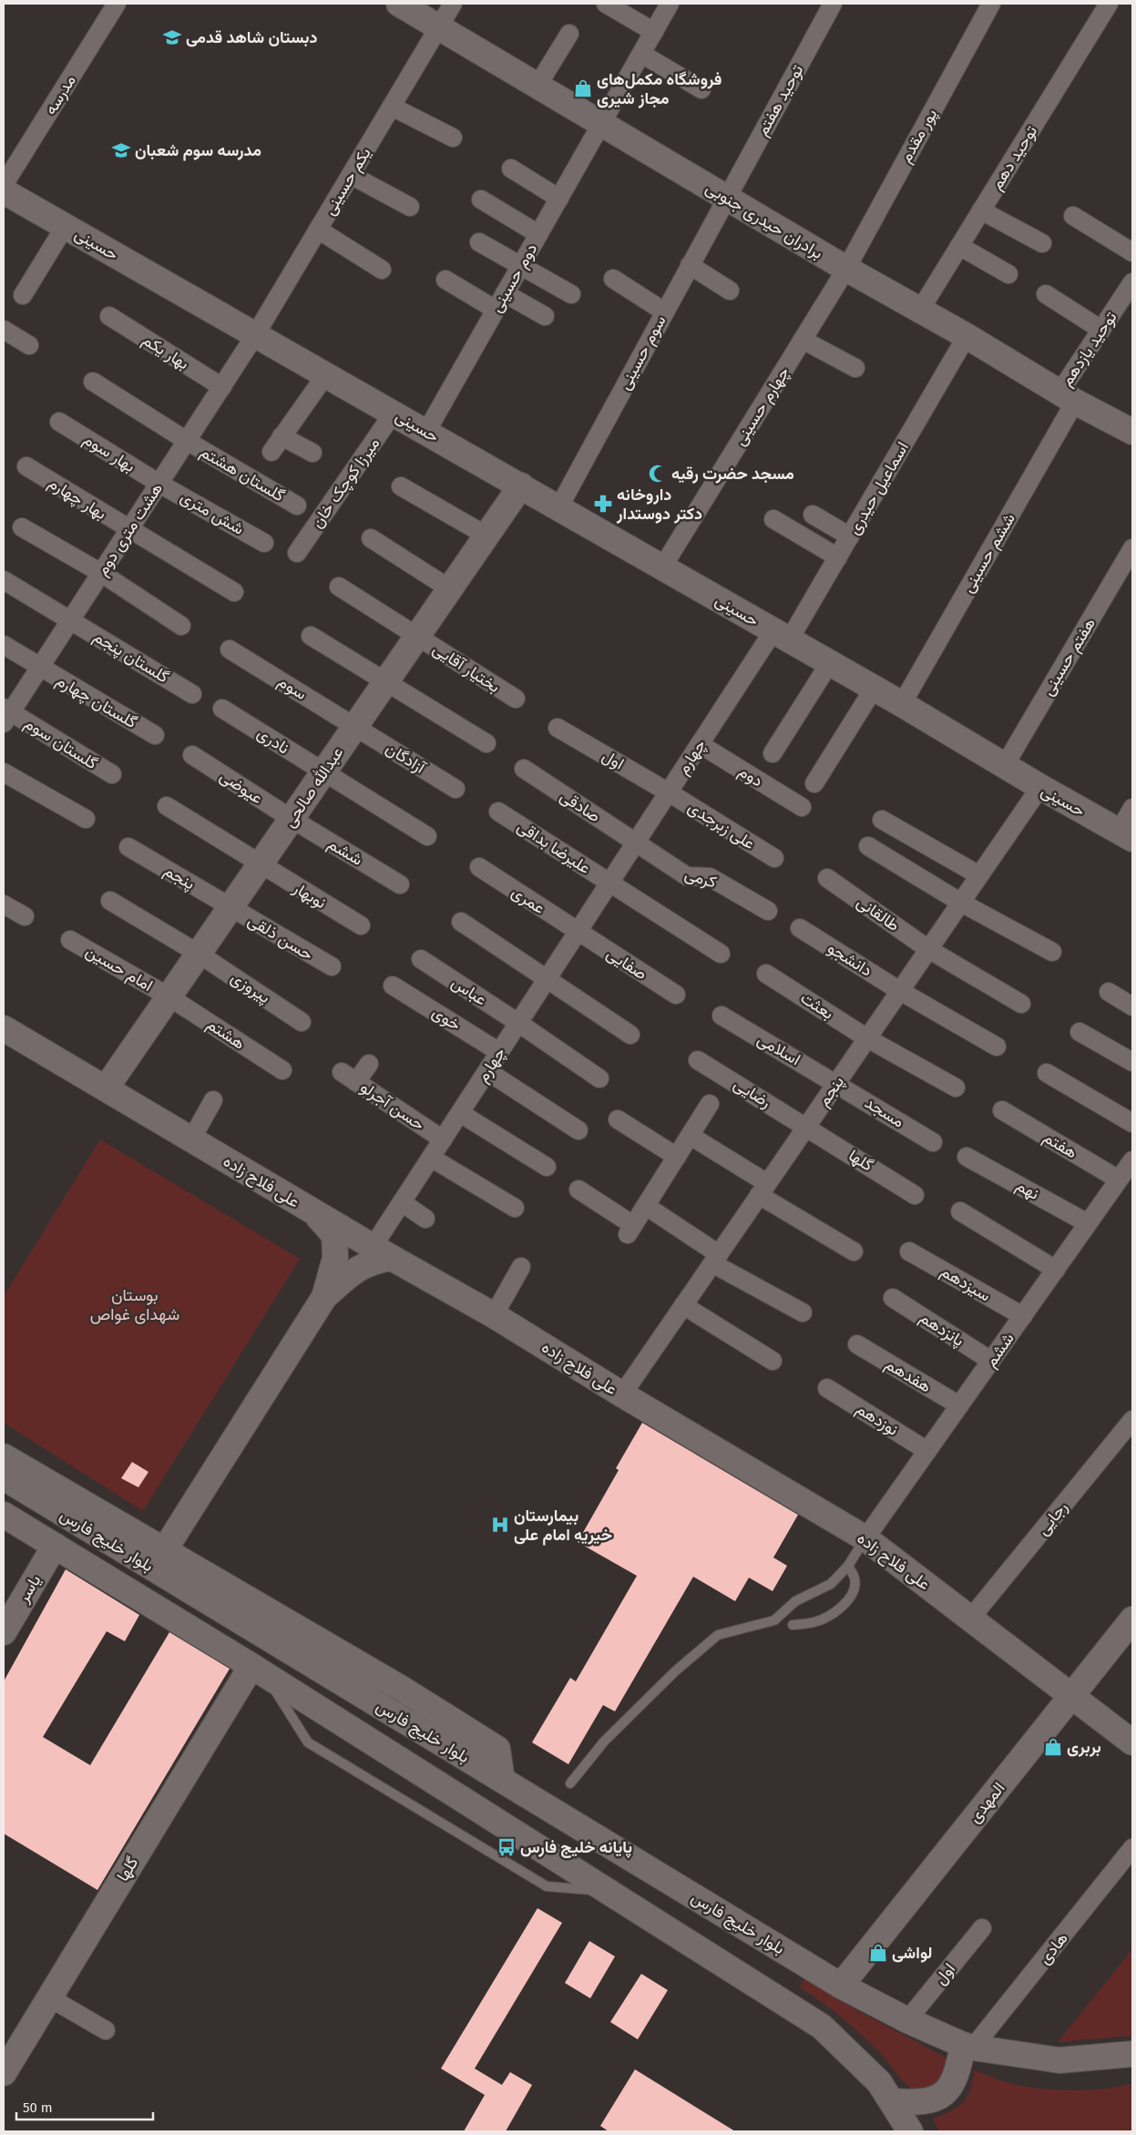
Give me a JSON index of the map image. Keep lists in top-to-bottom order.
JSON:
{
  "streets": {
    "street": [
      "مدرسه",
      "توحید هفتم",
      "پور مقدم",
      "توحید دهم",
      "یکم حسینی",
      "برادران حیدری جنوبی",
      "حسینی",
      "دوم حسینی",
      "توحید یازدهم",
      "بهار یکم",
      "سوم حسینی",
      "چهارم حسینی",
      "بهار سوم",
      "گلستان هشتم",
      "میرزا کوچک خان",
      "اسماعیل حیدری",
      "بهار چهارم",
      "شش متری",
      "هشت متری دوم",
      "ششم حسینی",
      "گلستان پنجم",
      "هفتم حسینی",
      "بختیار آقایی",
      "سوم",
      "گلستان چهارم",
      "نادری",
      "گلستان سوم",
      "چهارم",
      "آزادگان",
      "اول",
      "دوم",
      "عیوضی",
      "عبدالله صالحی",
      "صادقی",
      "علی زبرجدی",
      "علیرضا بداقی",
      "ششم",
      "پنجم",
      "کرمی",
      "نوبهار",
      "عمری",
      "طالقانی",
      "حسن ذلقی",
      "دانشجو",
      "صفایی",
      "امام حسین",
      "پیروزی",
      "عباس",
      "بعثت",
      "خوی",
      "هشتم",
      "اسلامی",
      "رضایی",
      "حسن آجرلو",
      "مسجد",
      "هفتم",
      "گلها",
      "علی فلاح زاده",
      "نهم",
      "سیزدهم",
      "پانزدهم",
      "هفدهم",
      "نوزدهم",
      "رجایی",
      "بلوار خلیج فارس",
      "یاسر",
      "المهدی",
      "هادی"
    ]
  },
  "crossings": [
    ["توحید هفتم", "برادران حیدری جنوبی"],
    ["توحید هفتم", "سوم حسینی"],
    ["پور مقدم", "برادران حیدری جنوبی"],
    ["پور مقدم", "چهارم حسینی"],
    ["توحید دهم", "برادران حیدری جنوبی"],
    ["یکم حسینی", "برادران حیدری جنوبی"],
    ["یکم حسینی", "حسینی"],
    ["یکم حسینی", "هشت متری دوم"],
    ["برادران حیدری جنوبی", "دوم حسینی"],
    ["برادران حیدری جنوبی", "توحید یازدهم"],
    ["برادران حیدری جنوبی", "سوم حسینی"],
    ["برادران حیدری جنوبی", "چهارم حسینی"],
    ["برادران حیدری جنوبی", "اسماعیل حیدری"],
    ["برادران حیدری جنوبی", "ششم حسینی"],
    ["حسینی", "دوم حسینی"],
    ["حسینی", "سوم حسینی"],
    ["حسینی", "چهارم حسینی"],
    ["حسینی", "میرزا کوچک خان"],
    ["حسینی", "اسماعیل حیدری"],
    ["حسینی", "هشت متری دوم"],
    ["حسینی", "ششم حسینی"],
    ["حسینی", "هفتم حسینی"],
    ["حسینی", "چهارم"],
    ["حسینی", "عبدالله صالحی"],
    ["حسینی", "پنجم"],
    ["توحید یازدهم", "ششم حسینی"],
    ["بهار یکم", "هشت متری دوم"],
    ["بهار سوم", "شش متری"],
    ["بهار سوم", "هشت متری دوم"],
    ["گلستان هشتم", "هشت متری دوم"],
    ["اسماعیل حیدری", "چهارم"],
    ["بهار چهارم", "هشت متری دوم"],
    ["شش متری", "هشت متری دوم"],
    ["هشت متری دوم", "گلستان پنجم"],
    ["هشت متری دوم", "گلستان چهارم"],
    ["هشت متری دوم", "گلستان سوم"],
    ["بختیار آقایی", "عبدالله صالحی"],
    ["سوم", "آزادگان"],
    ["سوم", "عبدالله صالحی"],
    ["نادری", "عبدالله صالحی"],
    ["چهارم", "اول"],
    ["چهارم", "دوم"],
    ["چهارم", "صادقی"],
    ["چهارم", "علی زبرجدی"],
    ["چهارم", "علیرضا بداقی"],
    ["چهارم", "کرمی"],
    ["چهارم", "عمری"],
    ["چهارم", "صفایی"],
    ["چهارم", "عباس"],
    ["چهارم", "خوی"],
    ["چهارم", "حسن آجرلو"],
    ["چهارم", "علی فلاح زاده"],
    ["آزادگان", "عبدالله صالحی"],
    ["اول", "علی زبرجدی"],
    ["اول", "بلوار خلیج فارس"],
    ["عیوضی", "عبدالله صالحی"],
    ["عیوضی", "ششم"],
    ["عبدالله صالحی", "ششم"],
    ["عبدالله صالحی", "پنجم"],
    ["عبدالله صالحی", "نوبهار"],
    ["عبدالله صالحی", "حسن ذلقی"],
    ["عبدالله صالحی", "امام حسین"],
    ["عبدالله صالحی", "پیروزی"],
    ["عبدالله صالحی", "هشتم"],
    ["عبدالله صالحی", "علی فلاح زاده"],
    ["صادقی", "کرمی"],
    ["ششم", "هفتم"],
    ["ششم", "علی فلاح زاده"],
    ["ششم", "نهم"],
    ["ششم", "سیزدهم"],
    ["ششم", "پانزدهم"],
    ["ششم", "هفدهم"],
    ["ششم", "نوزدهم"],
    ["پنجم", "طالقانی"],
    ["پنجم", "حسن ذلقی"],
    ["پنجم", "دانشجو"],
    ["پنجم", "بعثت"],
    ["پنجم", "اسلامی"],
    ["پنجم", "رضایی"],
    ["پنجم", "مسجد"],
    ["پنجم", "گلها"],
    ["پنجم", "علی فلاح زاده"],
    ["عمری", "صفایی"],
    ["امام حسین", "هشتم"],
    ["اسلامی", "مسجد"],
    ["رضایی", "گلها"],
    ["گلها", "بلوار خلیج فارس"],
    ["علی فلاح زاده", "رجایی"],
    ["علی فلاح زاده", "المهدی"],
    ["بلوار خلیج فارس", "یاسر"],
    ["بلوار خلیج فارس", "المهدی"],
    ["بلوار خلیج فارس", "هادی"]
  ],
  "parks": ["بوستان شهدای غواص"],
  "places": {
    "school or university": ["دبستان شاهد قدمی", "مدرسه سوم شعبان"],
    "shop": ["فروشگاه مکمل‌های مجاز شیری", "بربری", "لواشی"],
    "mosque": ["مسجد حضرت رقیه"],
    "pharmacy": ["داروخانه دکتر دوستدار"],
    "hospital": ["بیمارستان خیریه امام علی"],
    "bus stop": ["پایانه خلیج فارس"]
  },
  "scale_bar": "50 m"
}
